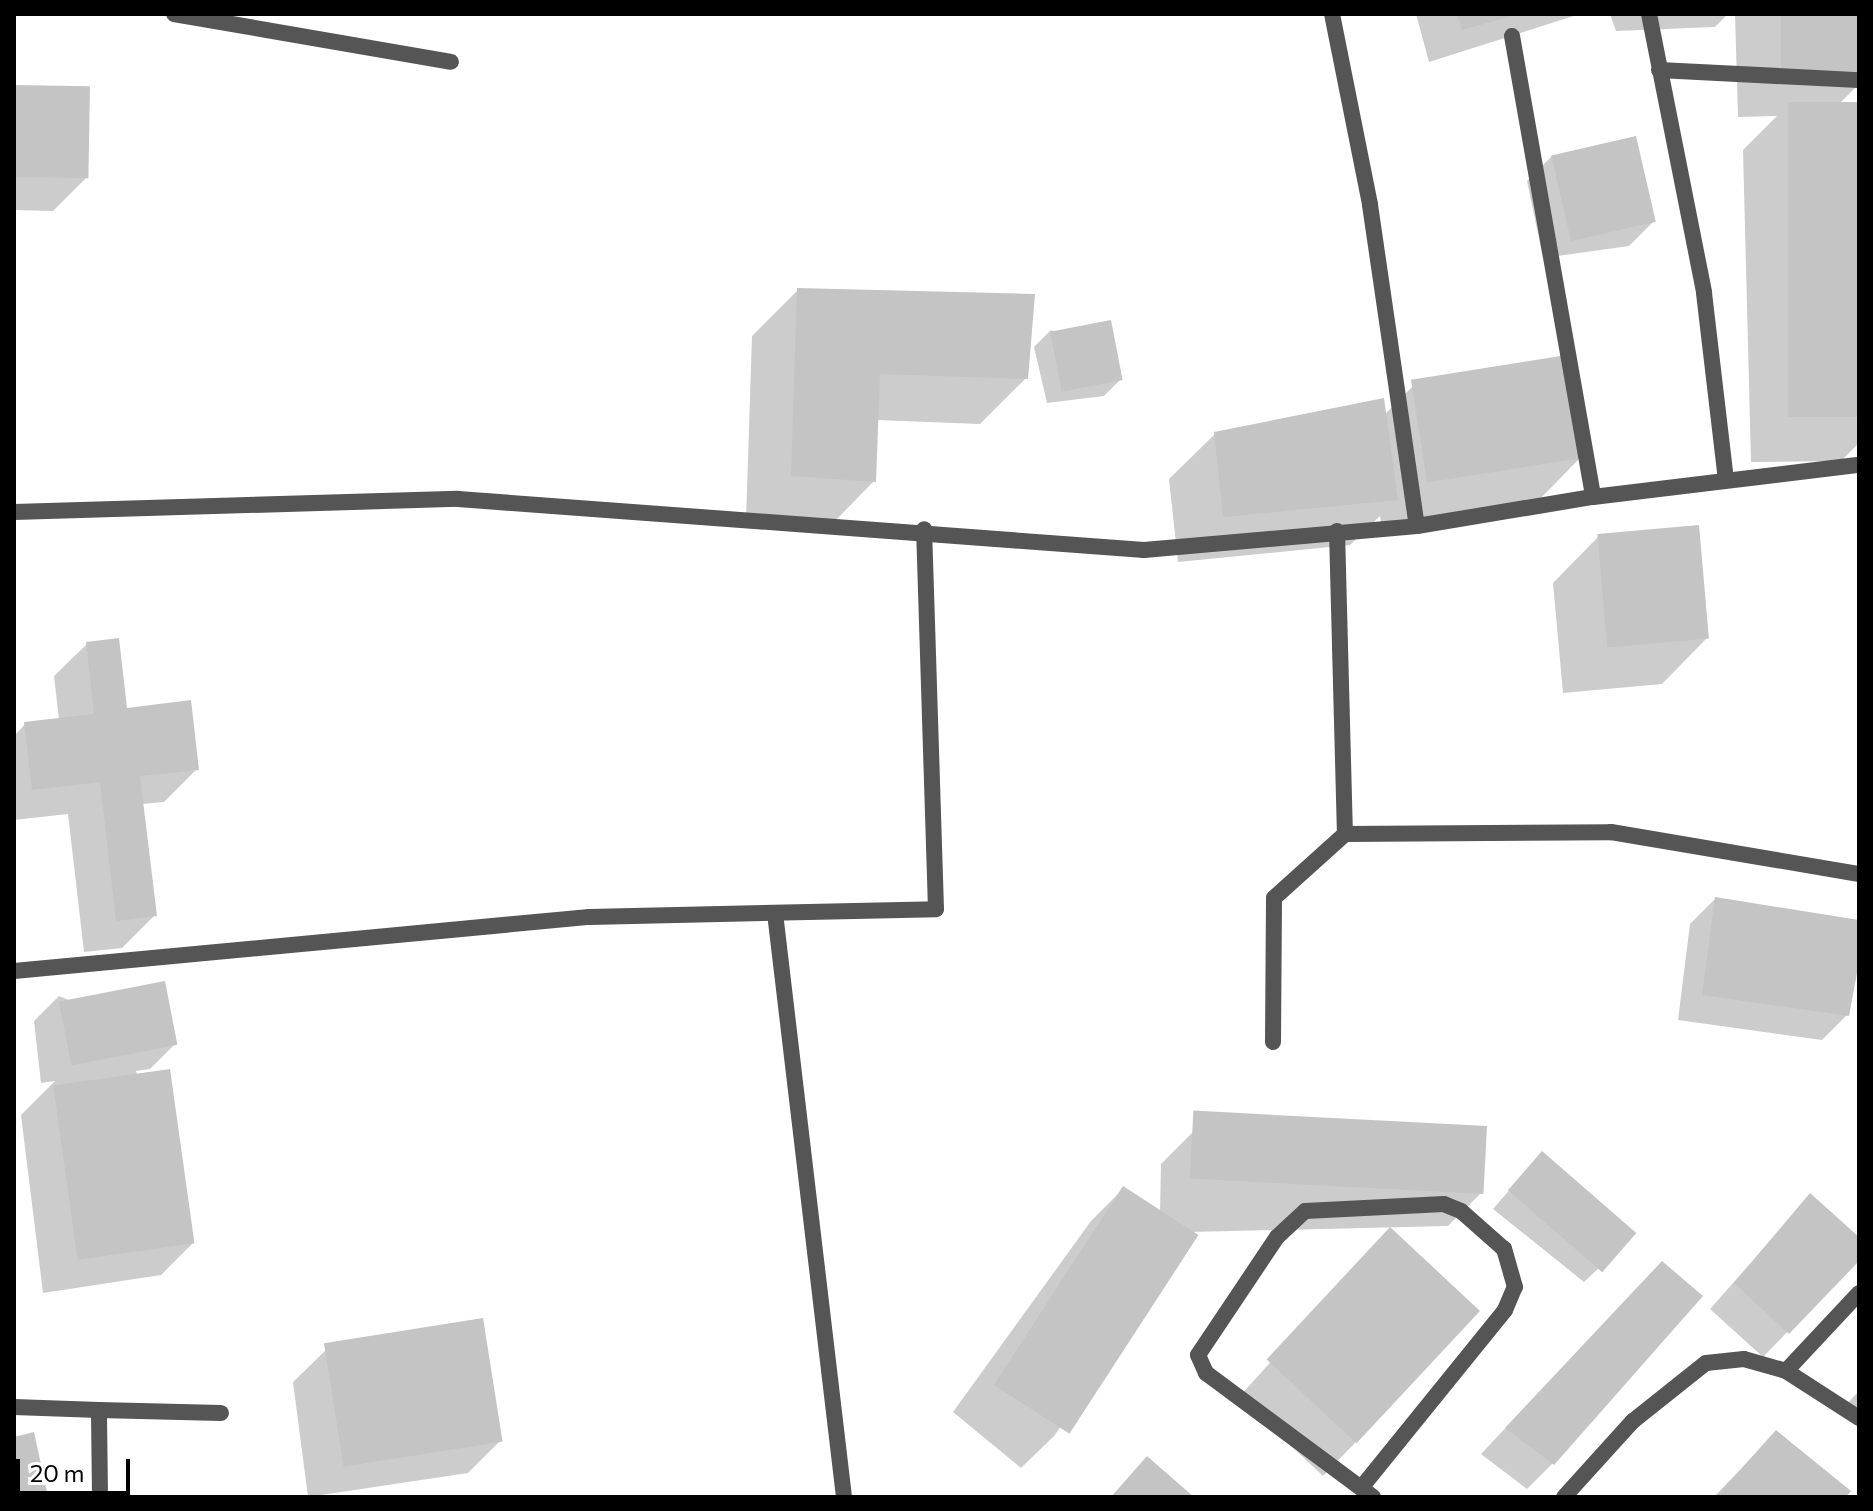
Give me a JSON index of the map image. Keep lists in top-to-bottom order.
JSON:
{
  "scale_bar": "20 m"
}
